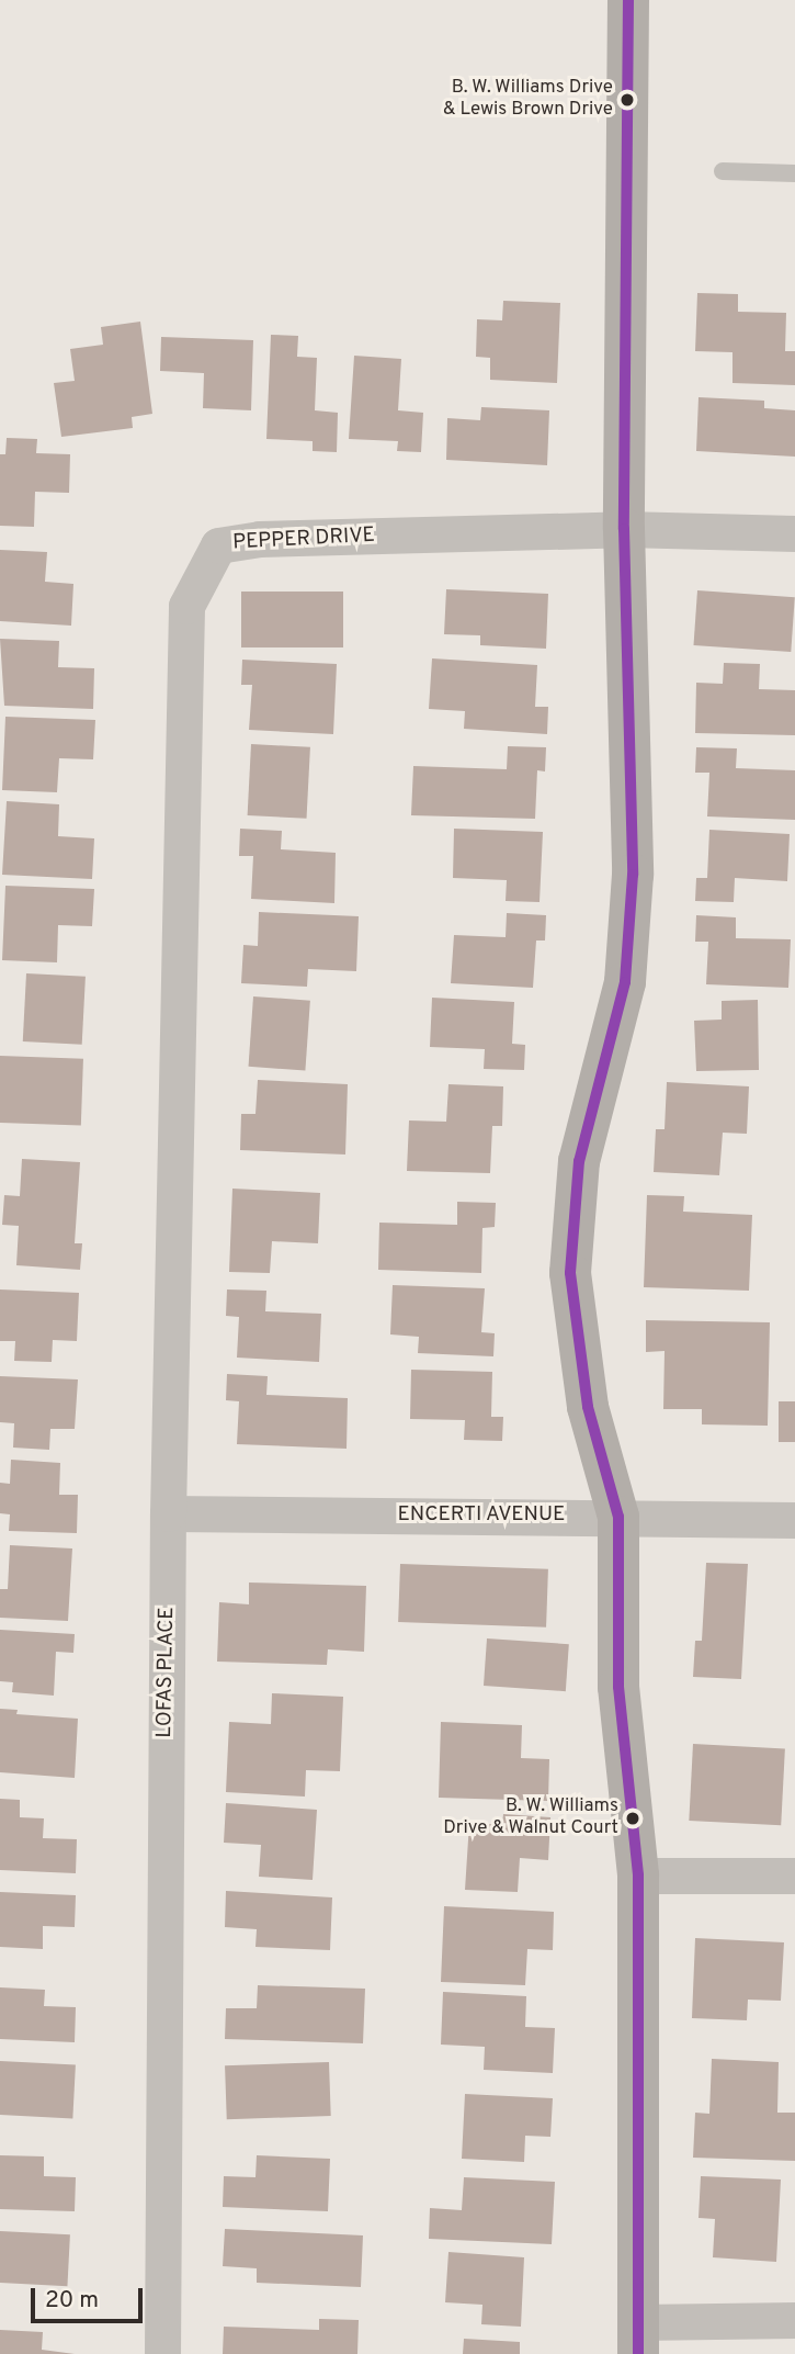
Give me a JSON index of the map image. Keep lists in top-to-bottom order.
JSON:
{
  "streets": {
    "street": ["PEPPER DRIVE", "ENCERTI AVENUE", "LOFAS PLACE"]
  },
  "crossings": [
    ["PEPPER DRIVE", "LOFAS PLACE"],
    ["ENCERTI AVENUE", "LOFAS PLACE"]
  ],
  "places": ["B. W. Williams Drive & Lewis Brown Drive", "B. W. Williams Drive & Walnut Court"],
  "scale_bar": "20 m"
}
